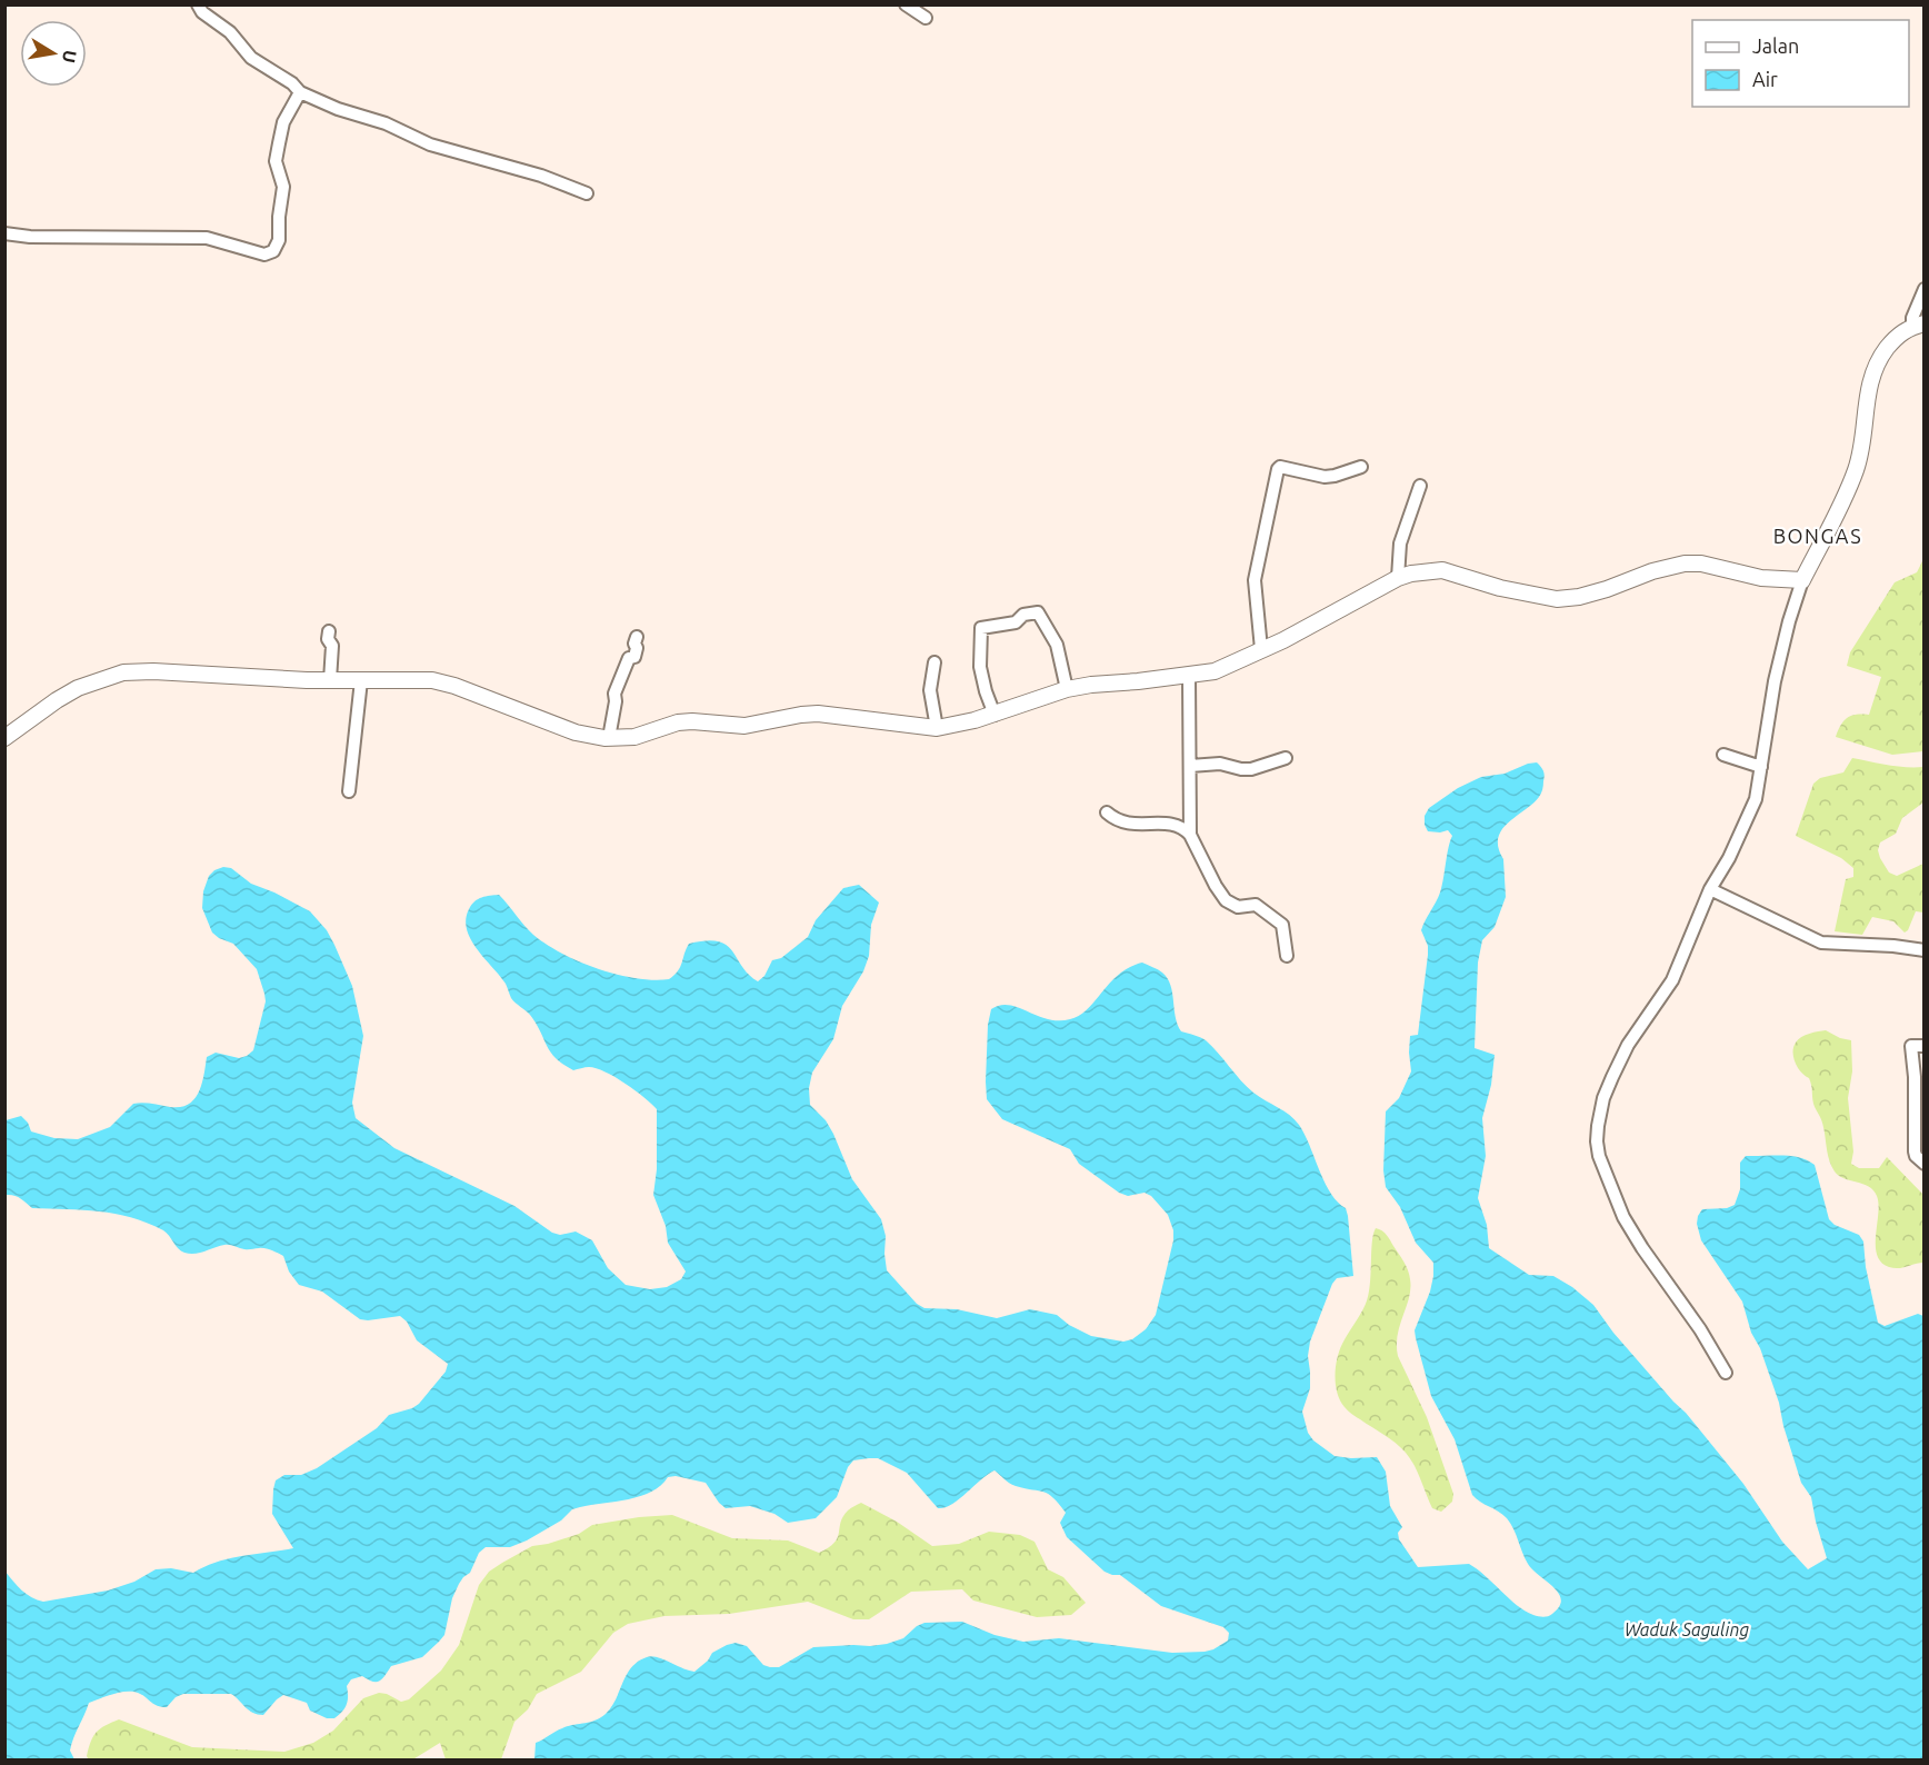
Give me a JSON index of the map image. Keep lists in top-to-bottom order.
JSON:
{
  "districts": ["BONGAS"],
  "water": ["Waduk Saguling"],
  "legend": ["Jalan", "Air"],
  "north": "right"
}
